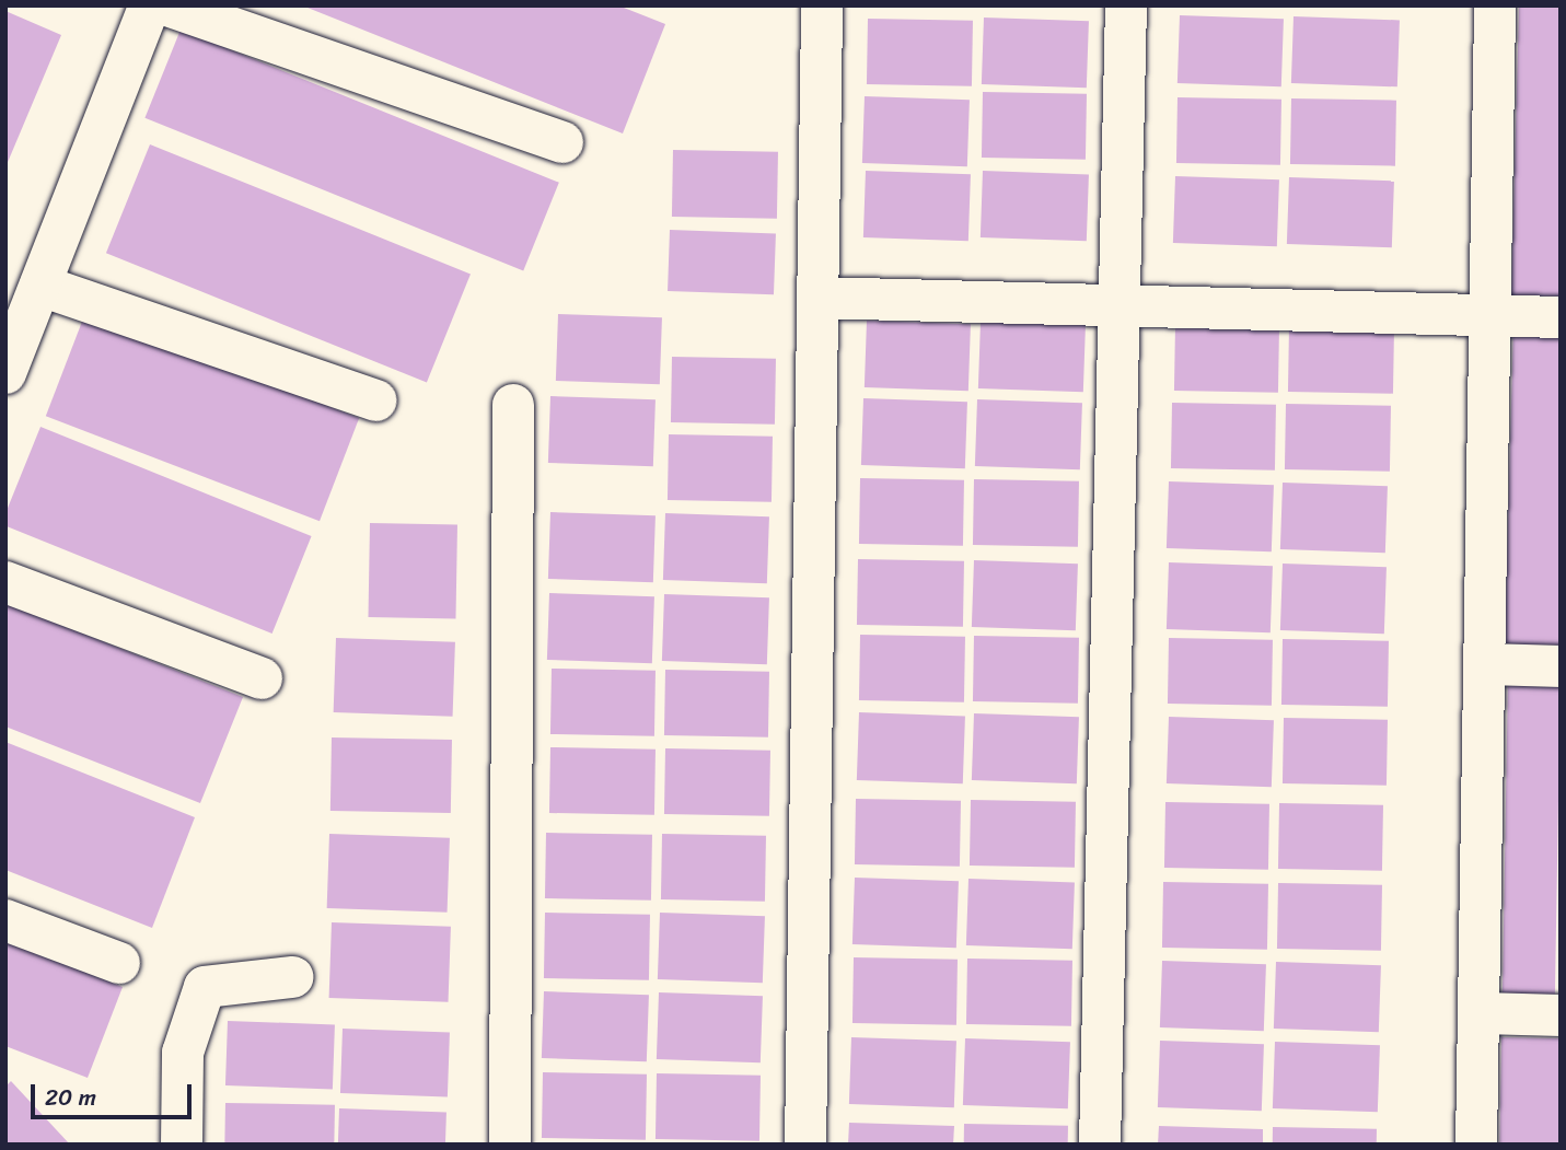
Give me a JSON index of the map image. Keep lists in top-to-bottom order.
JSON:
{
  "scale_bar": "20 m"
}
